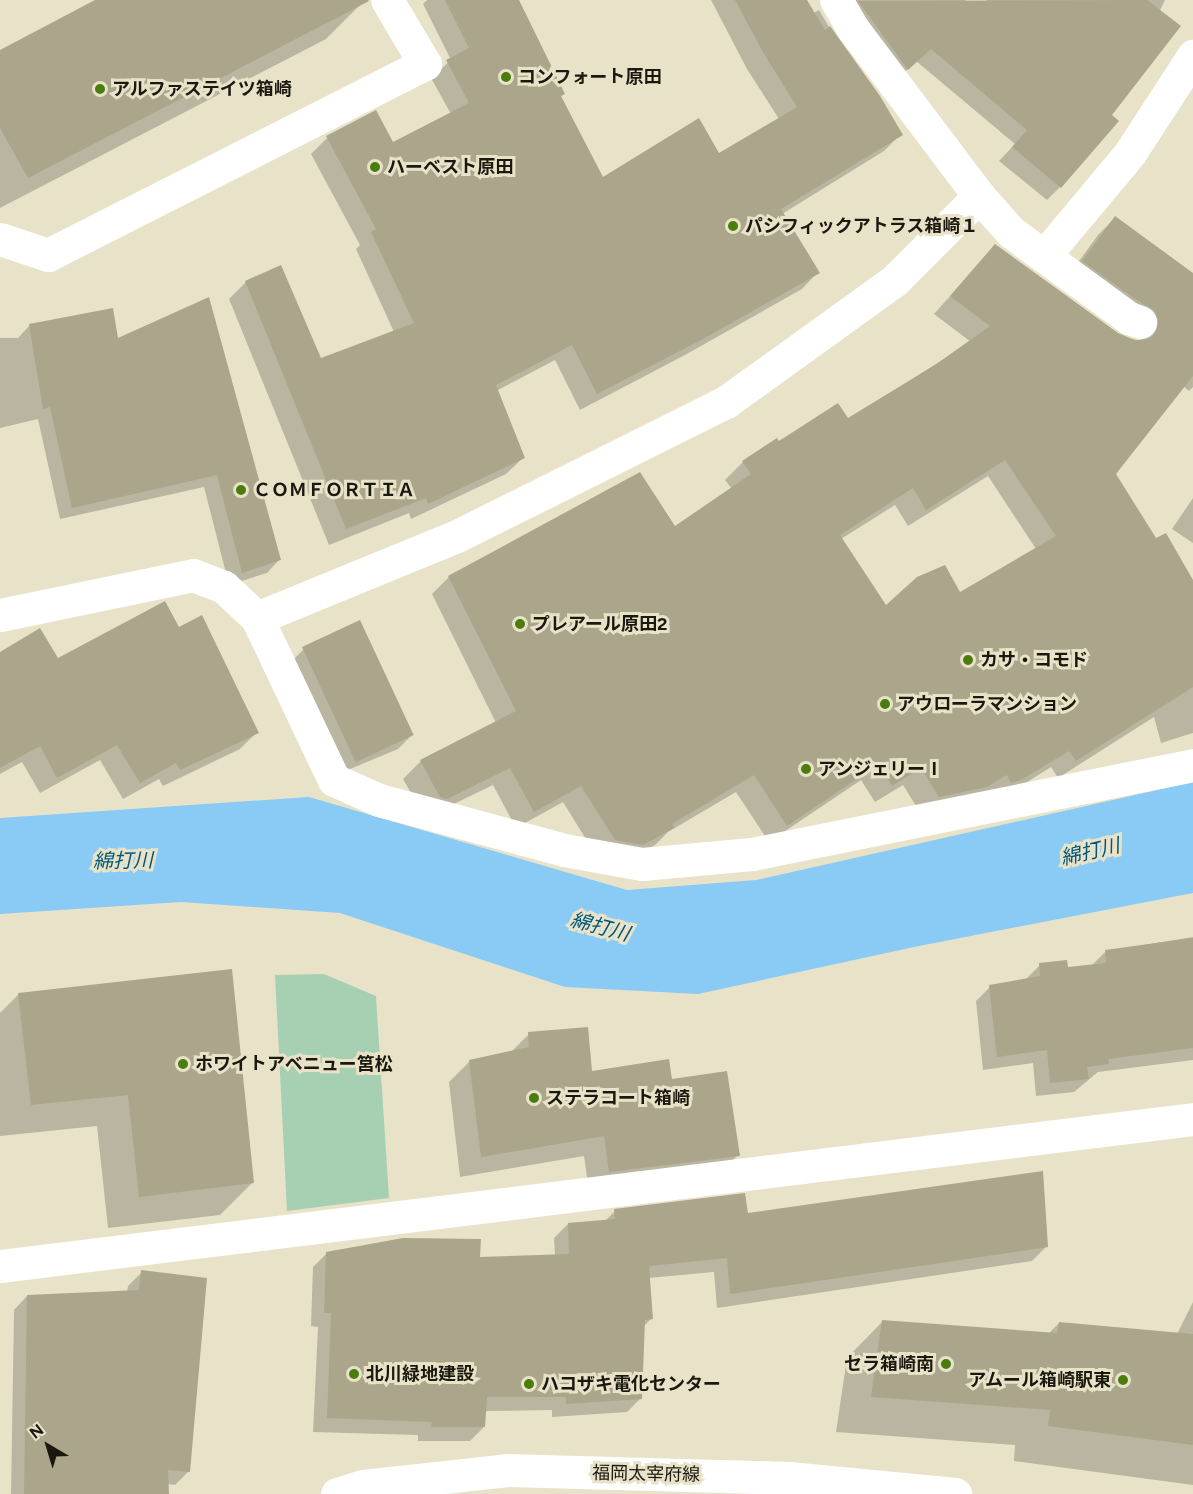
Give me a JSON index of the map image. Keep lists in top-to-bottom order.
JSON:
{
  "streets": {
    "street": ["福岡太宰府線"]
  },
  "water": ["綿打川"],
  "places": [
    "コンフォート原田",
    "アルファステイツ箱崎",
    "ハーベスト原田",
    "パシフィックアトラス箱崎１",
    "ＣＯＭＦＯＲＴＩＡ",
    "プレアール原田2",
    "カサ・コモド",
    "アウローラマンション",
    "アンジェリーⅠ",
    "ホワイトアベニュー筥松",
    "ステラコート箱崎",
    "セラ箱崎南",
    "北川緑地建設",
    "アムール箱崎駅東",
    "ハコザキ電化センター"
  ],
  "north": "top left"
}
